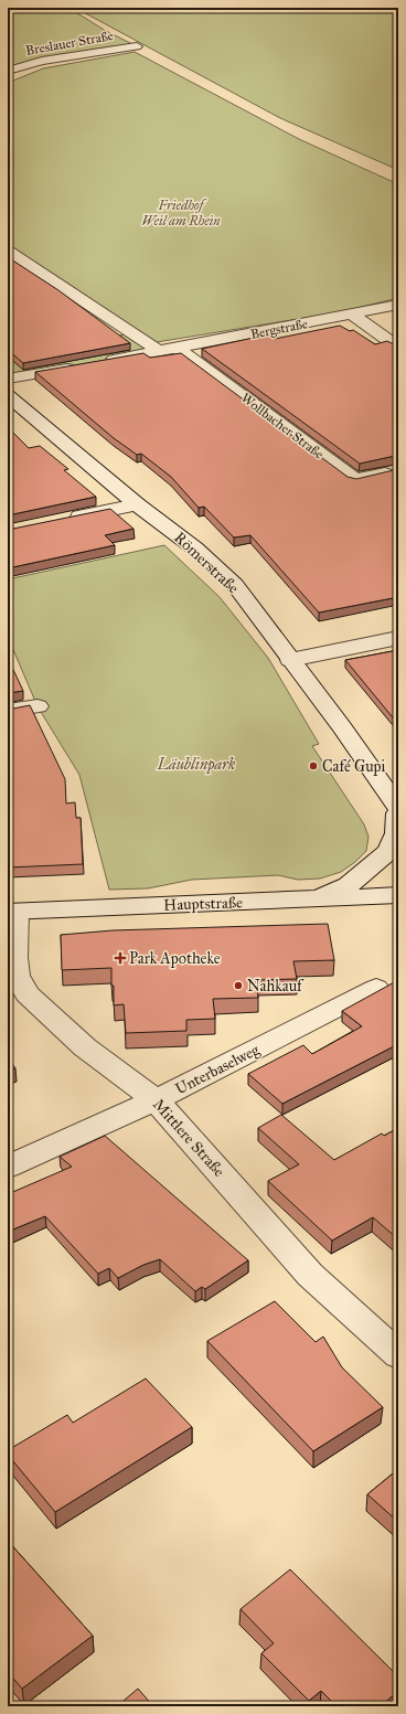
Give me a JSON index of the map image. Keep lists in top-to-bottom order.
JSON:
{
  "streets": {
    "street": [
      "Breslauer Straße",
      "Bergstraße",
      "Wollbacher Straße",
      "Römerstraße",
      "Hauptstraße",
      "Unterbaselweg",
      "Mittlere Straße"
    ]
  },
  "crossings": [
    ["Bergstraße", "Wollbacher Straße"],
    ["Hauptstraße", "Mittlere Straße"],
    ["Unterbaselweg", "Mittlere Straße"]
  ],
  "parks": ["Friedhof Weil am Rhein", "Läublinpark"],
  "places": {
    "other": ["Café Gupi", "Nahkauf"],
    "health": ["Park Apotheke"]
  }
}
